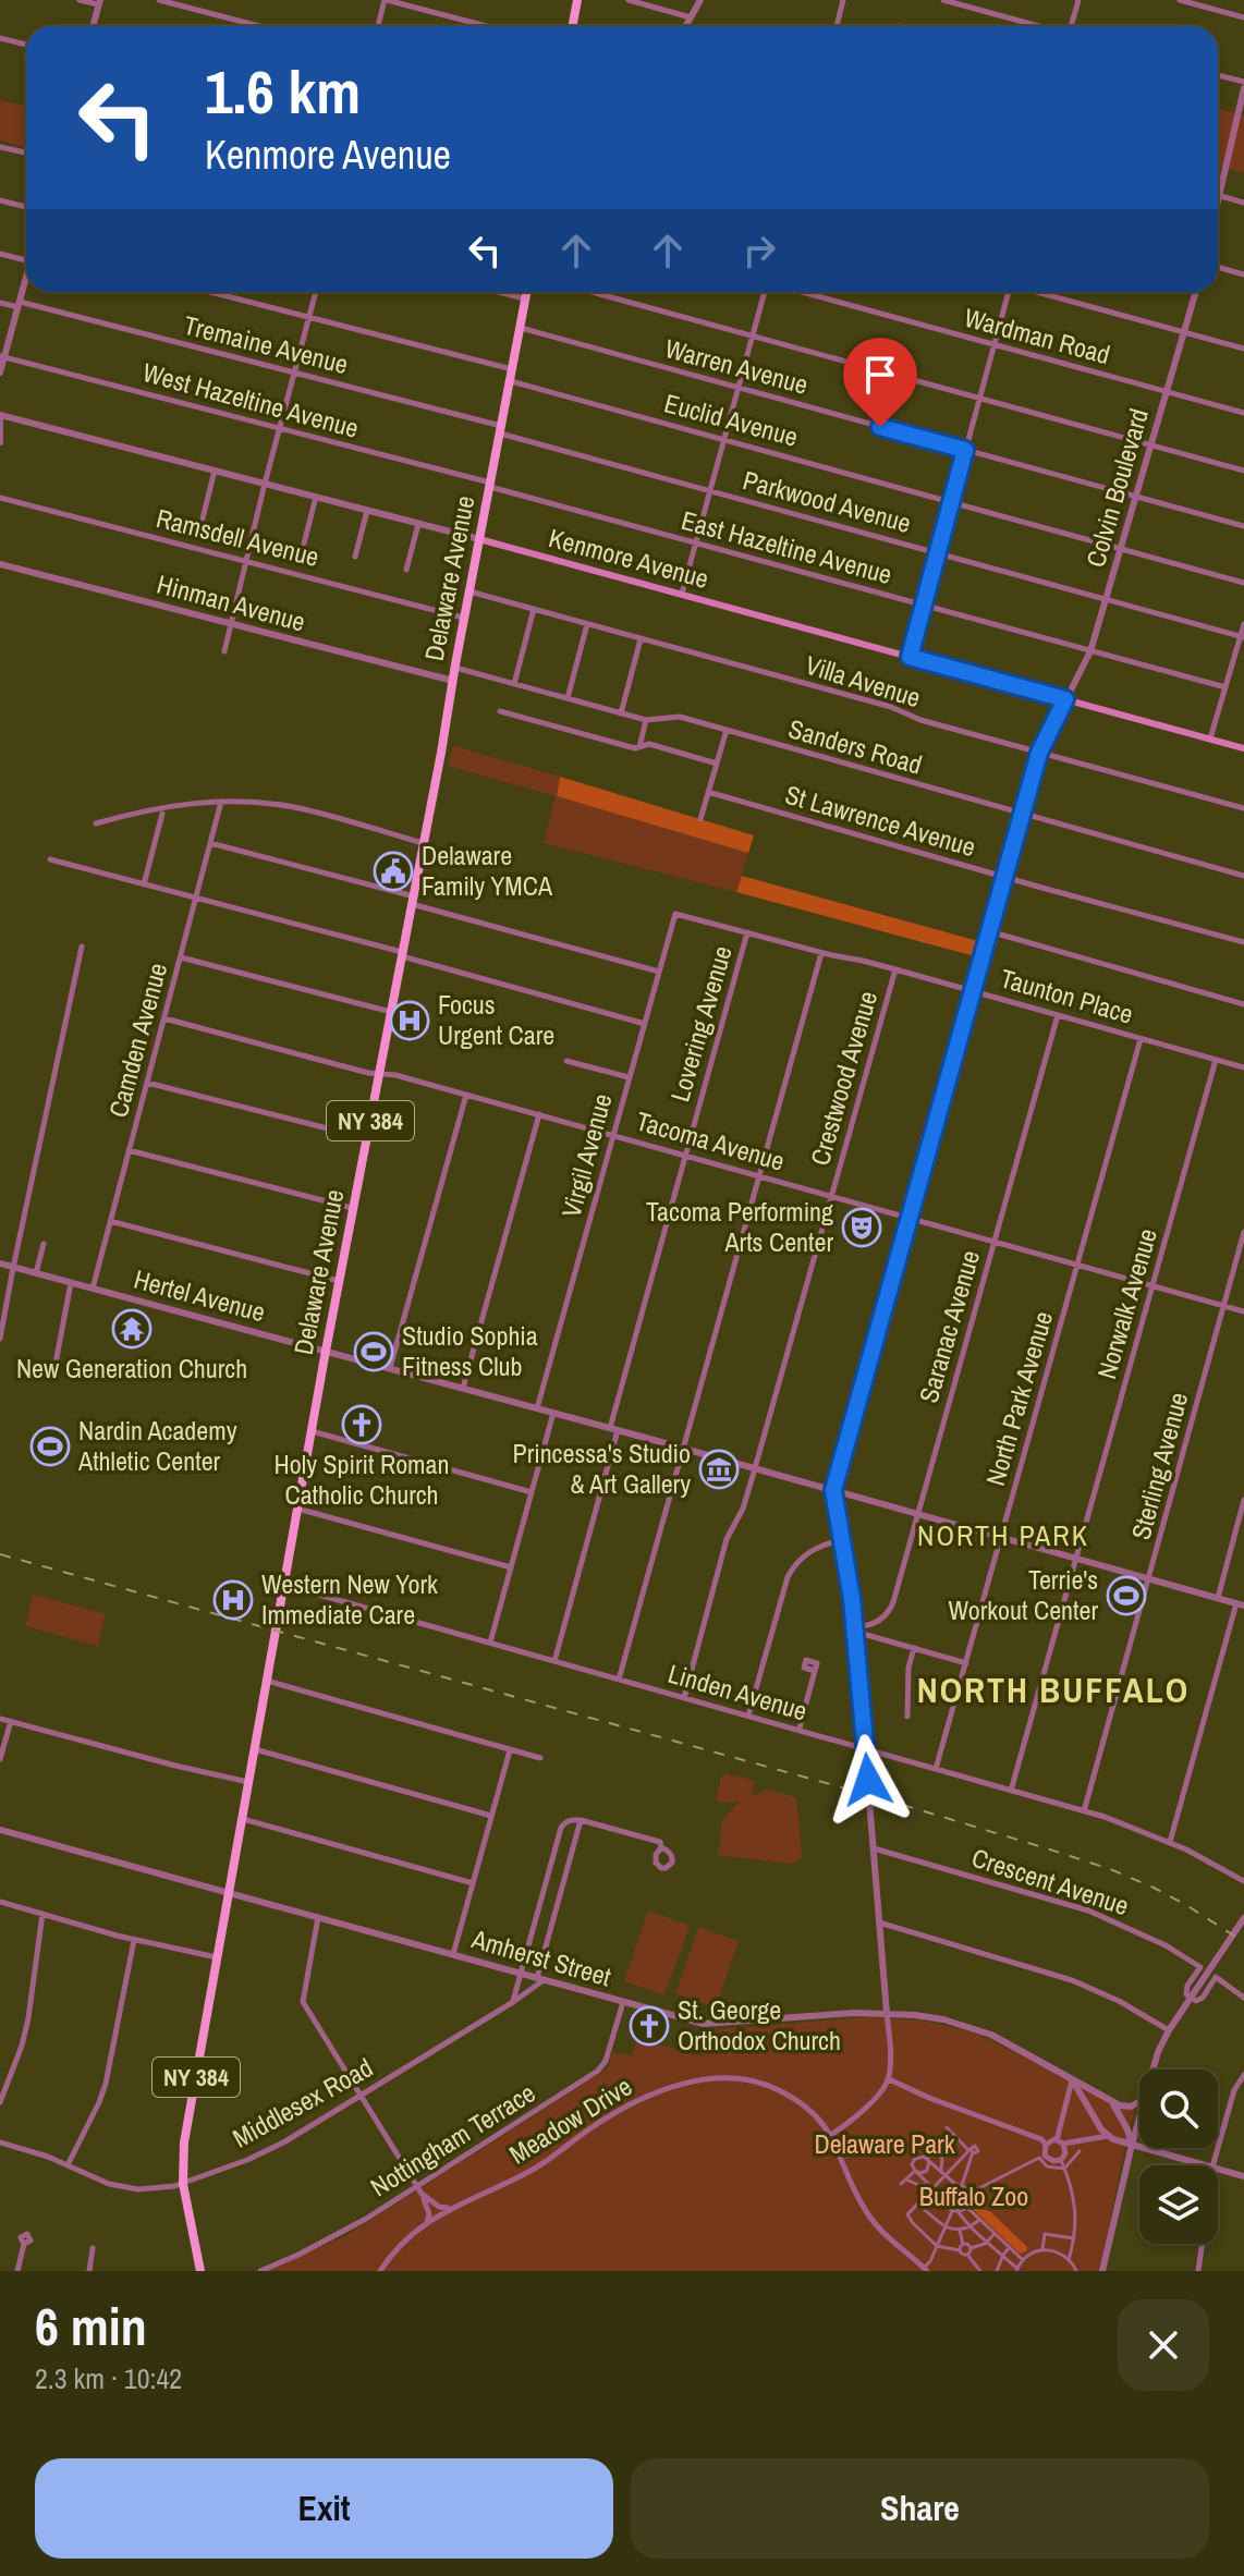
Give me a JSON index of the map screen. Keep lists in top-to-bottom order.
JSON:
{
  "streets": {
    "main road": ["Kenmore Avenue", "Delaware Avenue", "NY 384"],
    "street": [
      "Wardman Road",
      "Tremaine Avenue",
      "Warren Avenue",
      "West Hazeltine Avenue",
      "Euclid Avenue",
      "Colvin Boulevard",
      "Parkwood Avenue",
      "Ramsdell Avenue",
      "East Hazeltine Avenue",
      "Hinman Avenue",
      "Villa Avenue",
      "Sanders Road",
      "St Lawrence Avenue",
      "Taunton Place",
      "Lovering Avenue",
      "Camden Avenue",
      "Crestwood Avenue",
      "Tacoma Avenue",
      "Virgil Avenue",
      "Hertel Avenue",
      "Norwalk Avenue",
      "Saranac Avenue",
      "North Park Avenue",
      "Sterling Avenue",
      "Linden Avenue",
      "Crescent Avenue",
      "Amherst Street",
      "Middlesex Road",
      "Meadow Drive",
      "Nottingham Terrace"
    ]
  },
  "crossings": [
    ["Wardman Road", "Colvin Boulevard"],
    ["Tremaine Avenue", "Parkwood Avenue"],
    ["Tremaine Avenue", "Delaware Avenue"],
    ["Warren Avenue", "Colvin Boulevard"],
    ["Warren Avenue", "Delaware Avenue"],
    ["West Hazeltine Avenue", "East Hazeltine Avenue"],
    ["West Hazeltine Avenue", "Delaware Avenue"],
    ["Euclid Avenue", "Colvin Boulevard"],
    ["Euclid Avenue", "Delaware Avenue"],
    ["Colvin Boulevard", "Parkwood Avenue"],
    ["Colvin Boulevard", "East Hazeltine Avenue"],
    ["Colvin Boulevard", "Kenmore Avenue"],
    ["Colvin Boulevard", "Villa Avenue"],
    ["Colvin Boulevard", "Sanders Road"],
    ["Colvin Boulevard", "St Lawrence Avenue"],
    ["Colvin Boulevard", "Taunton Place"],
    ["Colvin Boulevard", "Tacoma Avenue"],
    ["Colvin Boulevard", "Hertel Avenue"],
    ["Parkwood Avenue", "Delaware Avenue"],
    ["Ramsdell Avenue", "Delaware Avenue"],
    ["East Hazeltine Avenue", "Delaware Avenue"],
    ["Kenmore Avenue", "Delaware Avenue"],
    ["Delaware Avenue", "Hinman Avenue"],
    ["Delaware Avenue", "Villa Avenue"],
    ["Delaware Avenue", "Sanders Road"],
    ["Delaware Avenue", "Tacoma Avenue"],
    ["Delaware Avenue", "Hertel Avenue"],
    ["Delaware Avenue", "Linden Avenue"],
    ["Delaware Avenue", "Amherst Street"],
    ["Delaware Avenue", "Middlesex Road"],
    ["Taunton Place", "Lovering Avenue"],
    ["Taunton Place", "Crestwood Avenue"],
    ["Taunton Place", "Virgil Avenue"],
    ["Taunton Place", "Norwalk Avenue"],
    ["Taunton Place", "Saranac Avenue"],
    ["Taunton Place", "North Park Avenue"],
    ["Lovering Avenue", "Tacoma Avenue"],
    ["Lovering Avenue", "Hertel Avenue"],
    ["Lovering Avenue", "Linden Avenue"],
    ["Camden Avenue", "Tacoma Avenue"],
    ["Camden Avenue", "Hertel Avenue"],
    ["Crestwood Avenue", "Tacoma Avenue"],
    ["Crestwood Avenue", "Hertel Avenue"],
    ["Crestwood Avenue", "Linden Avenue"],
    ["Tacoma Avenue", "Virgil Avenue"],
    ["Tacoma Avenue", "Norwalk Avenue"],
    ["Tacoma Avenue", "Saranac Avenue"],
    ["Tacoma Avenue", "North Park Avenue"],
    ["Tacoma Avenue", "Sterling Avenue"],
    ["Virgil Avenue", "Hertel Avenue"],
    ["Hertel Avenue", "Norwalk Avenue"],
    ["Hertel Avenue", "Saranac Avenue"],
    ["Hertel Avenue", "North Park Avenue"],
    ["Hertel Avenue", "Sterling Avenue"],
    ["North Park Avenue", "Linden Avenue"],
    ["Sterling Avenue", "Linden Avenue"],
    ["Amherst Street", "Middlesex Road"],
    ["Amherst Street", "Nottingham Terrace"]
  ],
  "districts": ["NORTH PARK", "NORTH BUFFALO"],
  "parks": ["Delaware Park", "Buffalo Zoo"],
  "places": {
    "public building": ["Delaware Family YMCA"],
    "hospital": ["Focus Urgent Care", "Western New York Immediate Care"],
    "theatre": ["Tacoma Performing Arts Center"],
    "temple": ["New Generation Church"],
    "sports": ["Studio Sophia Fitness Club", "Nardin Academy Athletic Center", "Terrie's Workout Center"],
    "church": ["Holy Spirit Roman Catholic Church", "St. George Orthodox Church"],
    "museum": ["Princessa's Studio & Art Gallery"]
  },
  "page": {
    "turn": ["1.6 km", "Kenmore Avenue"],
    "heading": ["6 min", "2.3 km · 10:42"],
    "buttons": ["Exit", "Share"]
  }
}
